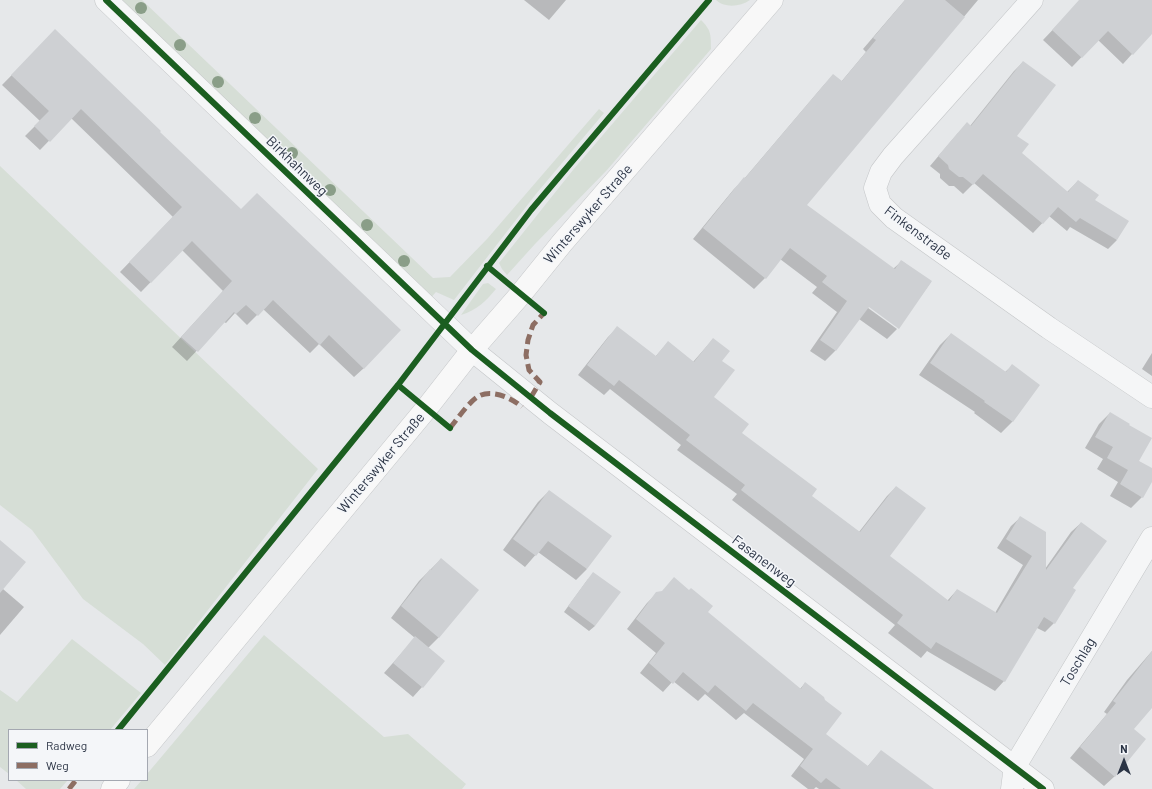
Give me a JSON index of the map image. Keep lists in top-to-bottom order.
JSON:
{
  "streets": {
    "street": [
      "Birkhahnweg",
      "Winterswyker Straße",
      "Finkenstraße",
      "Fasanenweg",
      "Toschlag"
    ]
  },
  "crossings": [
    ["Birkhahnweg", "Winterswyker Straße"],
    ["Birkhahnweg", "Fasanenweg"],
    ["Winterswyker Straße", "Fasanenweg"],
    ["Fasanenweg", "Toschlag"]
  ],
  "legend": ["Radweg", "Weg"],
  "north": "top"
}
